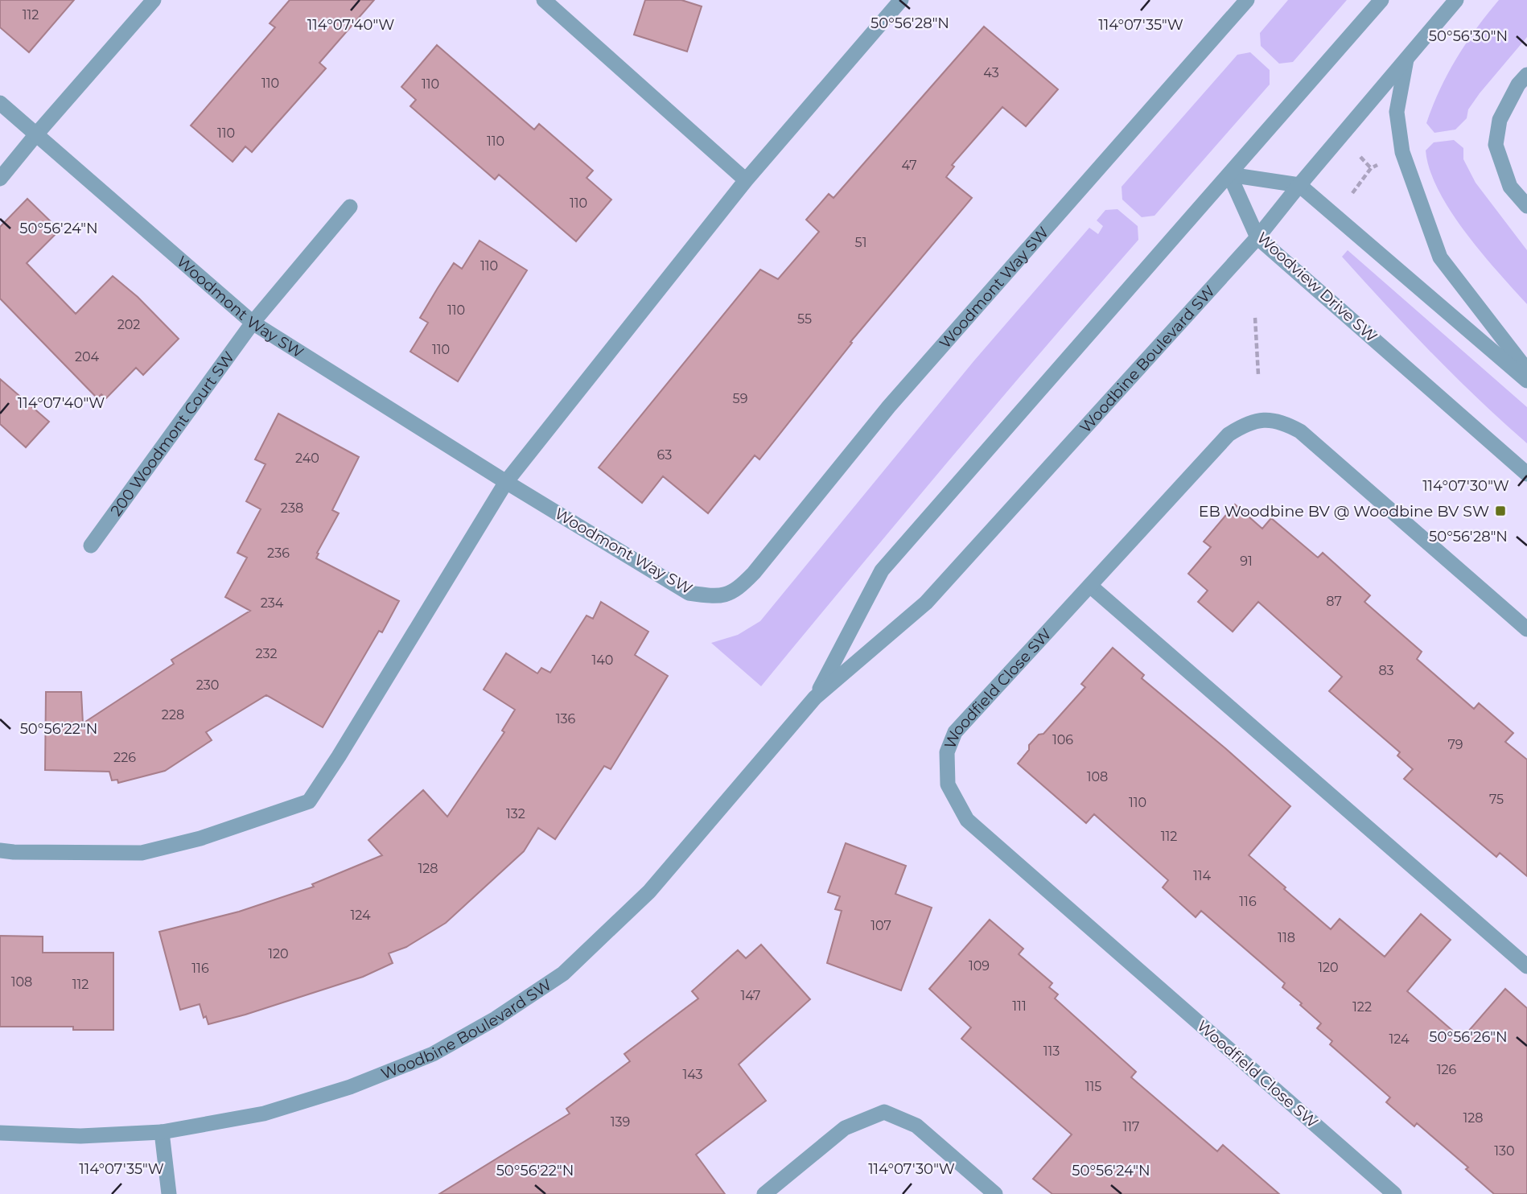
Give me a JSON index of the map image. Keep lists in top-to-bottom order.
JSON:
{
  "streets": {
    "street": [
      "Woodmont Way SW",
      "Woodview Drive SW",
      "Woodbine Boulevard SW",
      "200 Woodmont Court SW",
      "Woodfield Close SW"
    ]
  },
  "crossings": [
    ["Woodmont Way SW", "200 Woodmont Court SW"],
    ["Woodview Drive SW", "Woodbine Boulevard SW"]
  ],
  "places": {
    "transit": ["EB Woodbine BV @ Woodbine BV SW"]
  },
  "house_numbers": [
    "112",
    "43",
    "110",
    "110",
    "110",
    "110",
    "47",
    "110",
    "51",
    "110",
    "110",
    "55",
    "202",
    "110",
    "204",
    "59",
    "63",
    "240",
    "238",
    "236",
    "91",
    "87",
    "234",
    "232",
    "140",
    "83",
    "230",
    "228",
    "136",
    "106",
    "79",
    "226",
    "108",
    "75",
    "110",
    "132",
    "112",
    "128",
    "114",
    "116",
    "124",
    "107",
    "118",
    "120",
    "109",
    "120",
    "116",
    "108",
    "112",
    "147",
    "111",
    "122",
    "124",
    "113",
    "126",
    "143",
    "115",
    "128",
    "139",
    "117",
    "130"
  ],
  "coordinates": [
    "50°56'28\"N",
    "114°07'40\"W",
    "114°07'35\"W",
    "50°56'30\"N",
    "50°56'24\"N",
    "114°07'30\"W",
    "50°56'22\"N",
    "50°56'26\"N"
  ]
}
